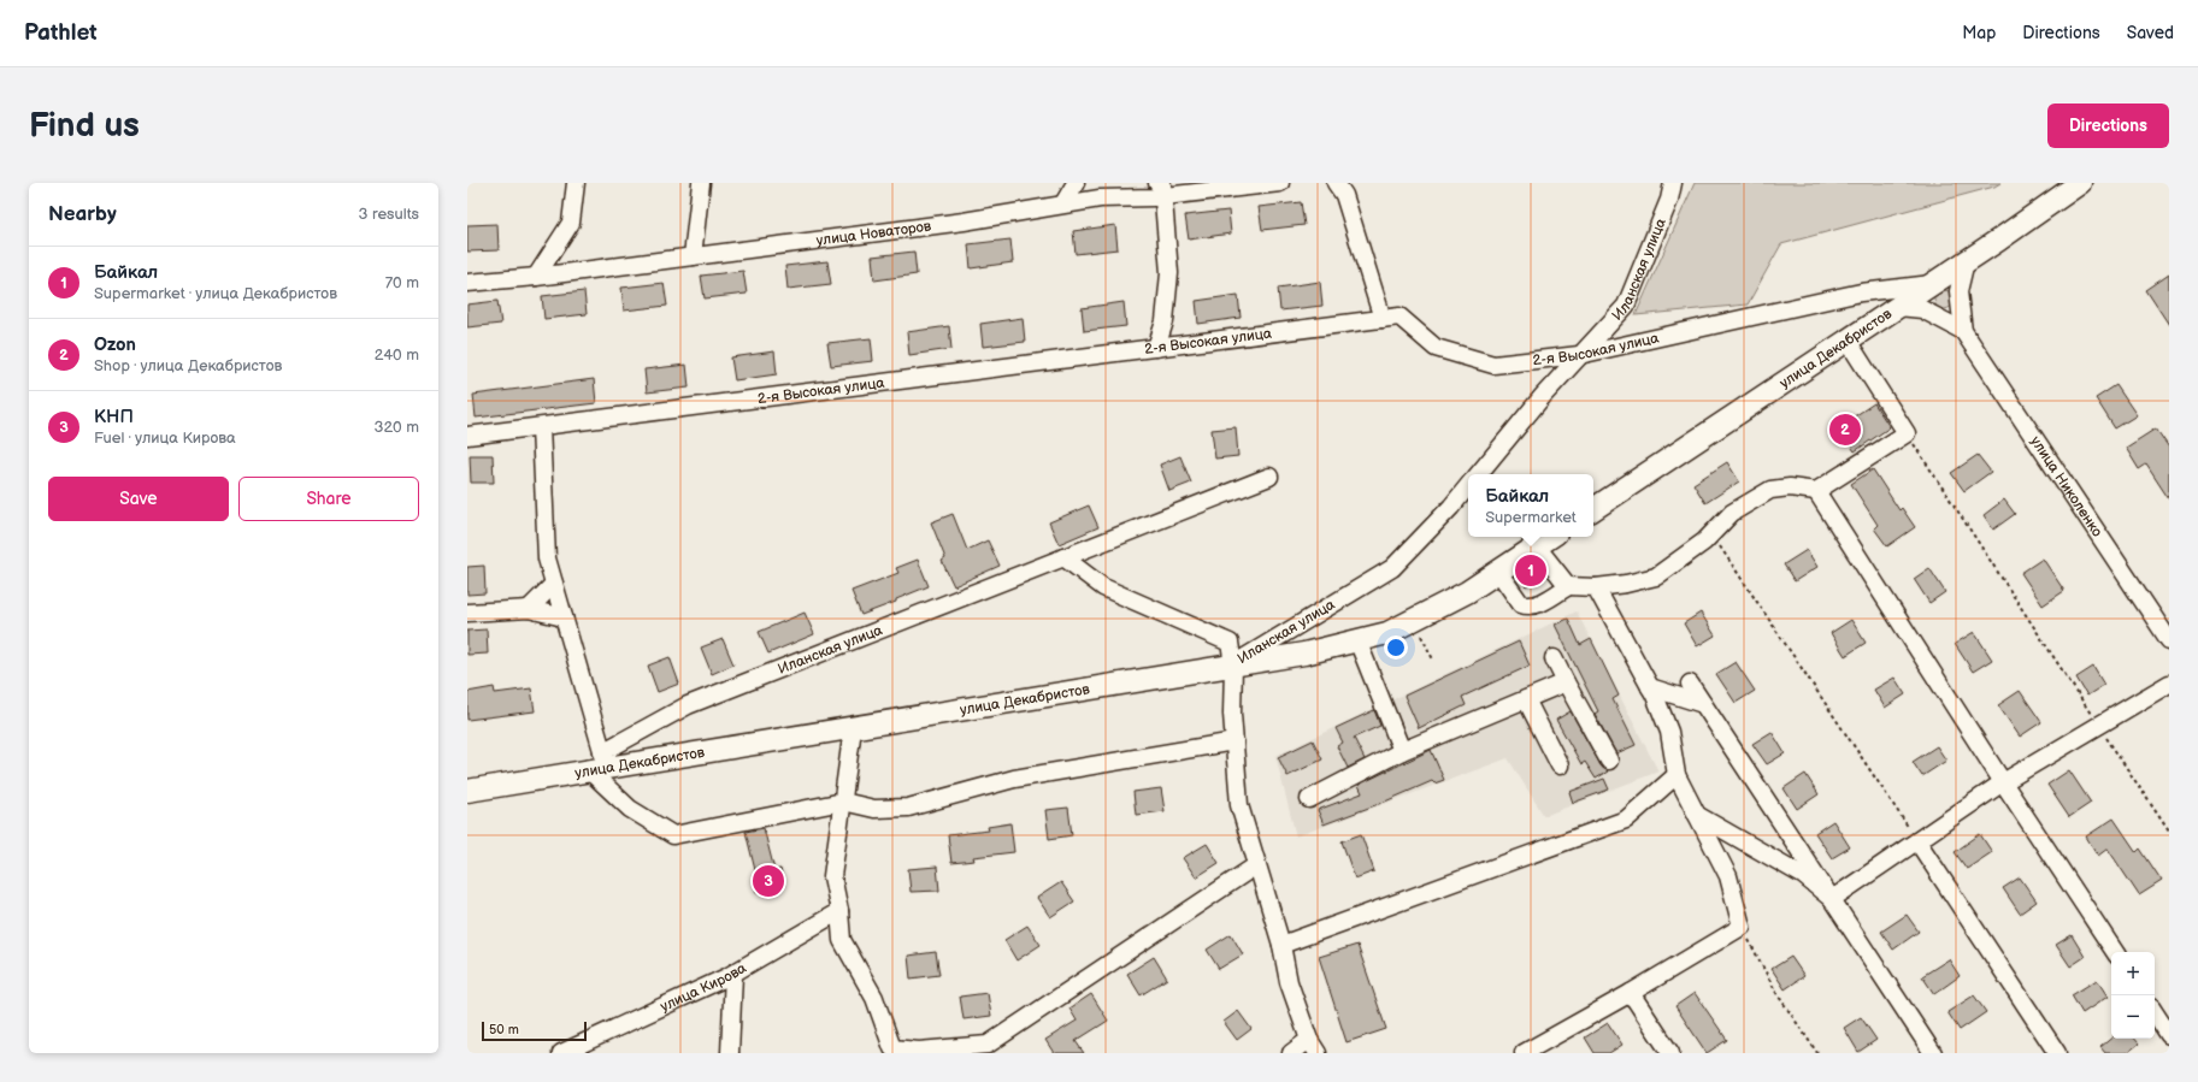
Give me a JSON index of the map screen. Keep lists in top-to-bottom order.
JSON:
{
  "streets": {
    "main road": ["улица Декабристов"],
    "street": [
      "улица Новаторов",
      "Иланская улица",
      "2-я Высокая улица",
      "улица Николенко",
      "улица Кирова"
    ]
  },
  "crossings": [
    ["Иланская улица", "2-я Высокая улица"],
    ["Иланская улица", "улица Декабристов"],
    ["2-я Высокая улица", "улица Декабристов"]
  ],
  "scale_bar": "50 m",
  "page": {
    "header": "Pathlet",
    "nav": ["Map", "Directions", "Saved"],
    "buttons": [
      "Directions",
      ["Save", "Share"]
    ],
    "title": "Find us",
    "heading": ["Nearby", "3 results"],
    "list": [
      {
        "mark": "1",
        "name": "Байкал",
        "note": "Supermarket · улица Декабристов",
        "value": "70 m"
      },
      {
        "mark": "2",
        "name": "Ozon",
        "note": "Shop · улица Декабристов",
        "value": "240 m"
      },
      {
        "mark": "3",
        "name": "КНП",
        "note": "Fuel · улица Кирова",
        "value": "320 m"
      }
    ],
    "pins": ["2", "1", "3"],
    "popup": ["Байкал", "Supermarket"],
    "map_buttons": ["+", "−"],
    "scale": "50 m"
  }
}
